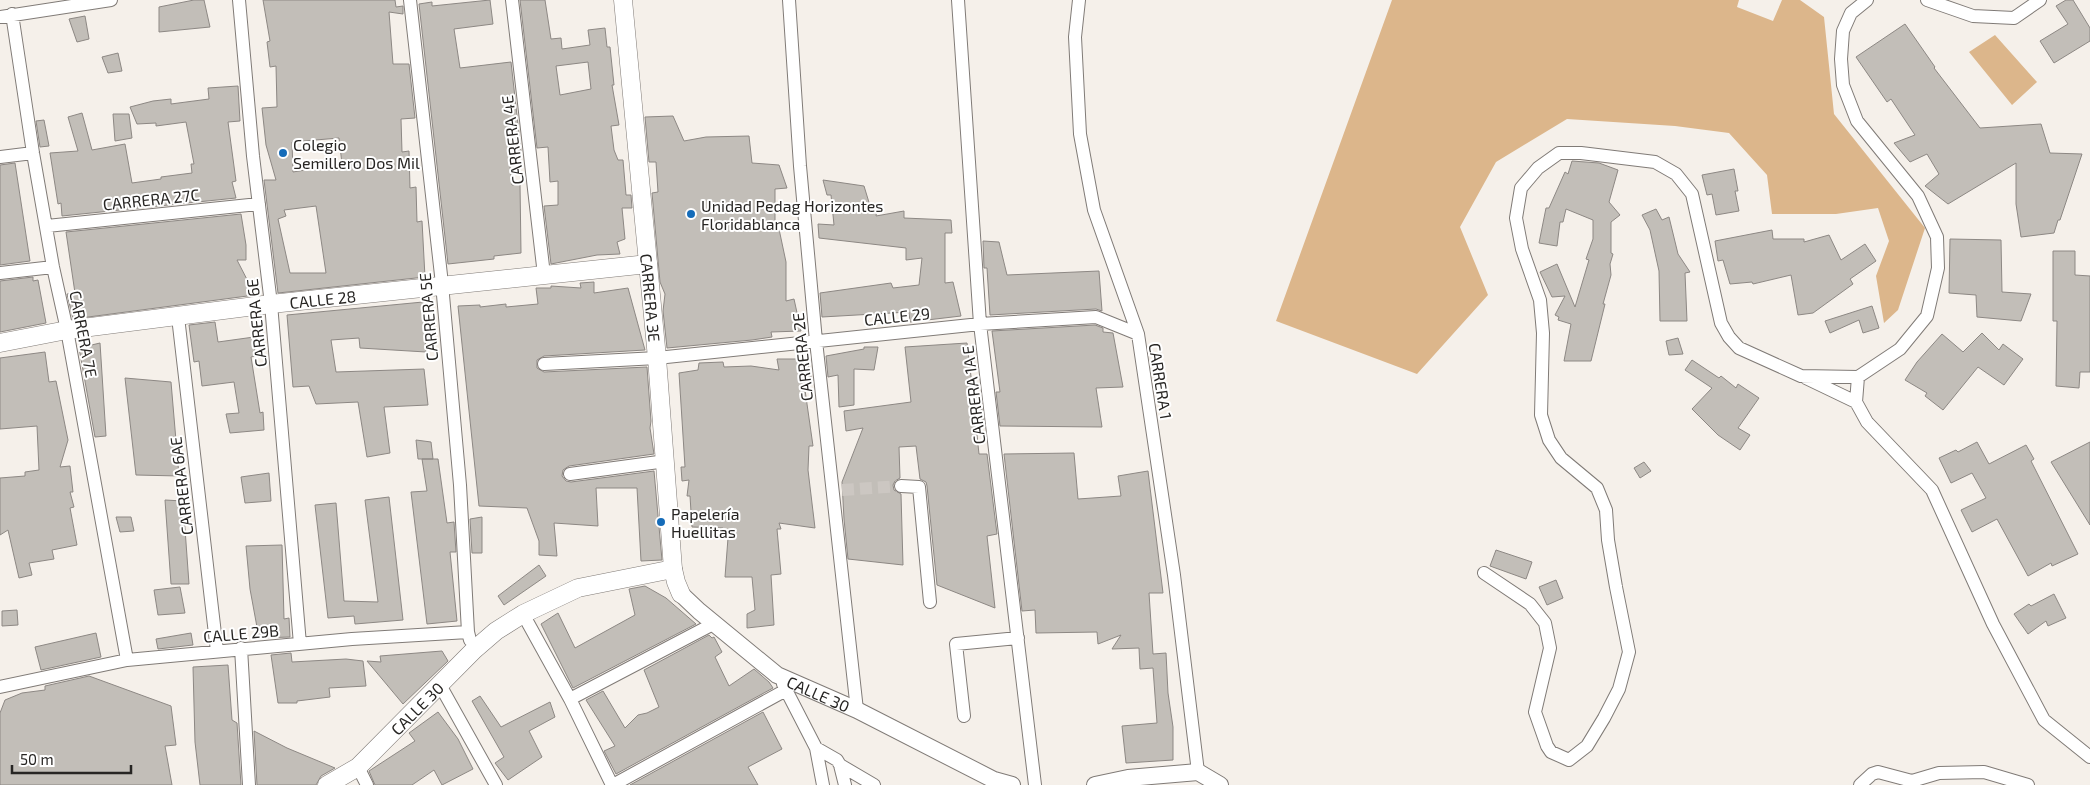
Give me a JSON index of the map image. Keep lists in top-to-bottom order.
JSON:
{
  "streets": {
    "main road": ["CARRERA 3E", "CALLE 28", "CALLE 30"],
    "street": [
      "CARRERA 4E",
      "CARRERA 27C",
      "CALLE 29",
      "CARRERA 5E",
      "CARRERA 6E",
      "CARRERA 7E",
      "CARRERA 2E",
      "CARRERA 1",
      "CARRERA 1A E",
      "CARRERA 6AE",
      "CALLE 29B"
    ]
  },
  "crossings": [
    ["CARRERA 4E", "CALLE 28"],
    ["CARRERA 27C", "CARRERA 6E"],
    ["CARRERA 27C", "CARRERA 7E"],
    ["CARRERA 3E", "CALLE 28"],
    ["CARRERA 3E", "CALLE 29"],
    ["CARRERA 3E", "CALLE 30"],
    ["CALLE 28", "CARRERA 5E"],
    ["CALLE 28", "CARRERA 6E"],
    ["CALLE 28", "CARRERA 7E"],
    ["CALLE 28", "CARRERA 6AE"],
    ["CALLE 29", "CARRERA 2E"],
    ["CALLE 29", "CARRERA 1"],
    ["CALLE 29", "CARRERA 1A E"],
    ["CARRERA 5E", "CALLE 29B"],
    ["CARRERA 6E", "CALLE 29B"],
    ["CARRERA 7E", "CALLE 29B"],
    ["CARRERA 2E", "CALLE 30"],
    ["CARRERA 6AE", "CALLE 29B"]
  ],
  "places": ["Colegio Semillero Dos Mil", "Unidad Pedag Horizontes Floridablanca", "Papelería Huellitas"],
  "scale_bar": "50 m"
}
